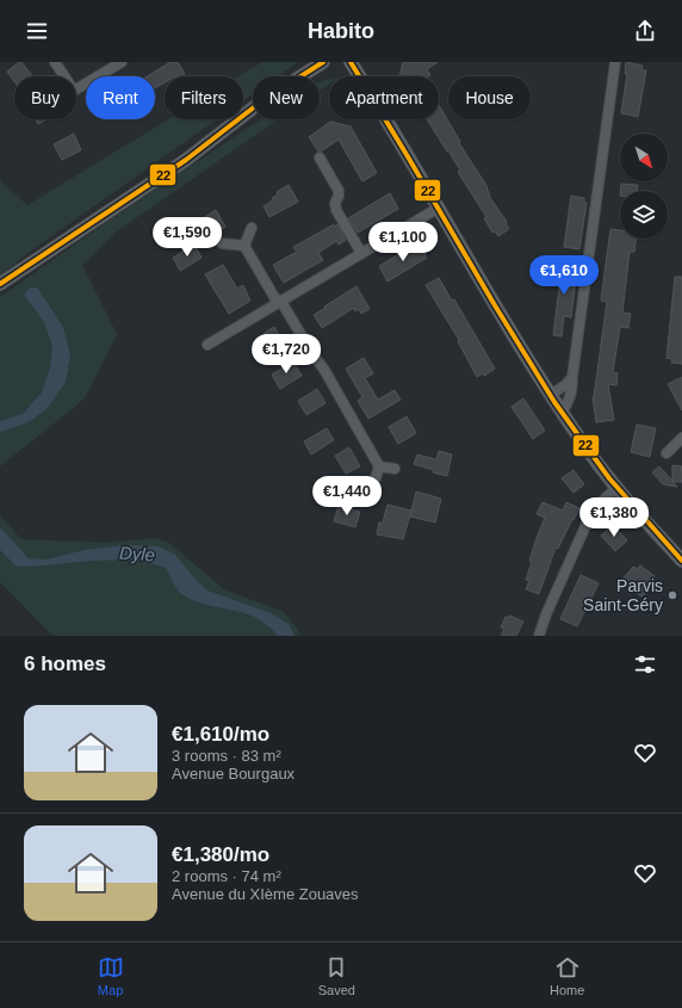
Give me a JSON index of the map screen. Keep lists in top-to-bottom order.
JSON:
{
  "water": ["Dyle"],
  "places": ["Parvis Saint-Géry"],
  "lines": ["transit line 22"],
  "north": "bottom right",
  "page": {
    "header": "Habito",
    "chip": [
      "Buy",
      "Rent",
      "Filters",
      "New",
      "Apartment",
      "House"
    ],
    "price": [
      "€1,590",
      "€1,100",
      "€1,610",
      "€1,720",
      "€1,440",
      "€1,380"
    ],
    "heading": "6 homes",
    "list": [
      {
        "name": "€1,610/mo",
        "note": "3 rooms · 83 m² · Avenue Bourgaux"
      },
      {
        "name": "€1,380/mo",
        "note": "2 rooms · 74 m² · Avenue du XIème Zouaves"
      }
    ],
    "tabs": ["Map", "Saved", "Home"]
  }
}
